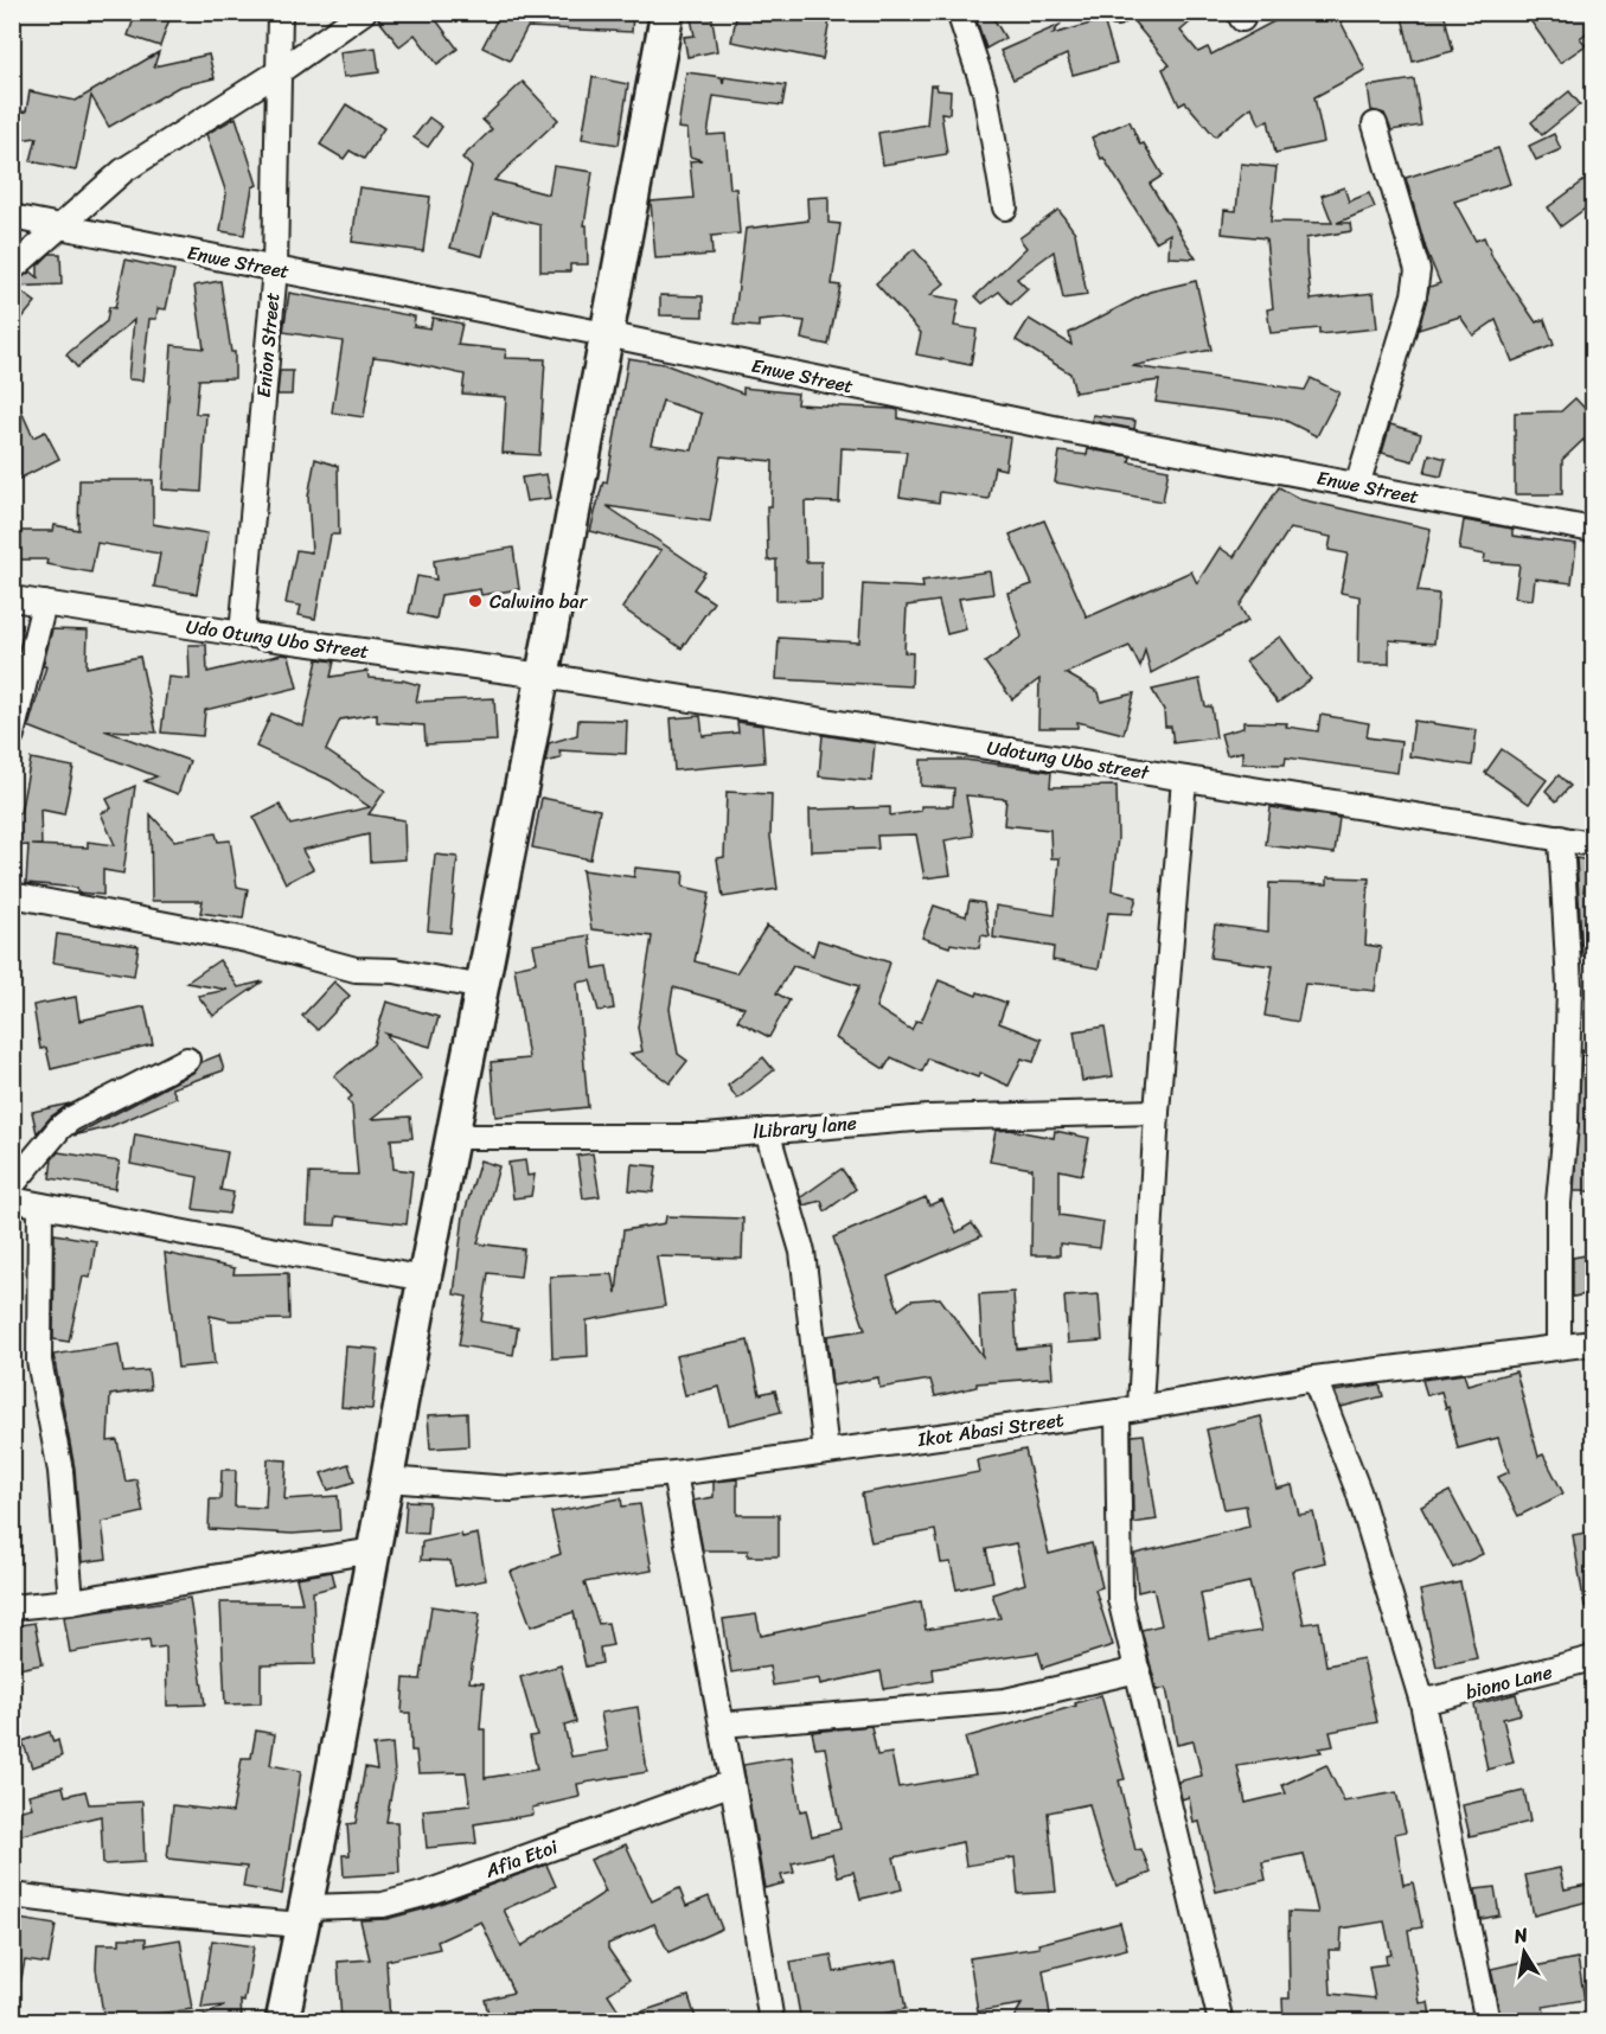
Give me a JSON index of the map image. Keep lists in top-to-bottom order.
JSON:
{
  "streets": {
    "street": [
      "Enwe Street",
      "Enion Street",
      "Udo Otung Ubo Street",
      "Udotung Ubo street",
      "lLibrary lane",
      "Ikot Abasi Street",
      "biono Lane",
      "Afia Etoi"
    ]
  },
  "crossings": [
    ["Enwe Street", "Enion Street"],
    ["Enion Street", "Udo Otung Ubo Street"],
    ["Udo Otung Ubo Street", "Udotung Ubo street"]
  ],
  "places": ["Calwino bar"],
  "north": "top"
}
